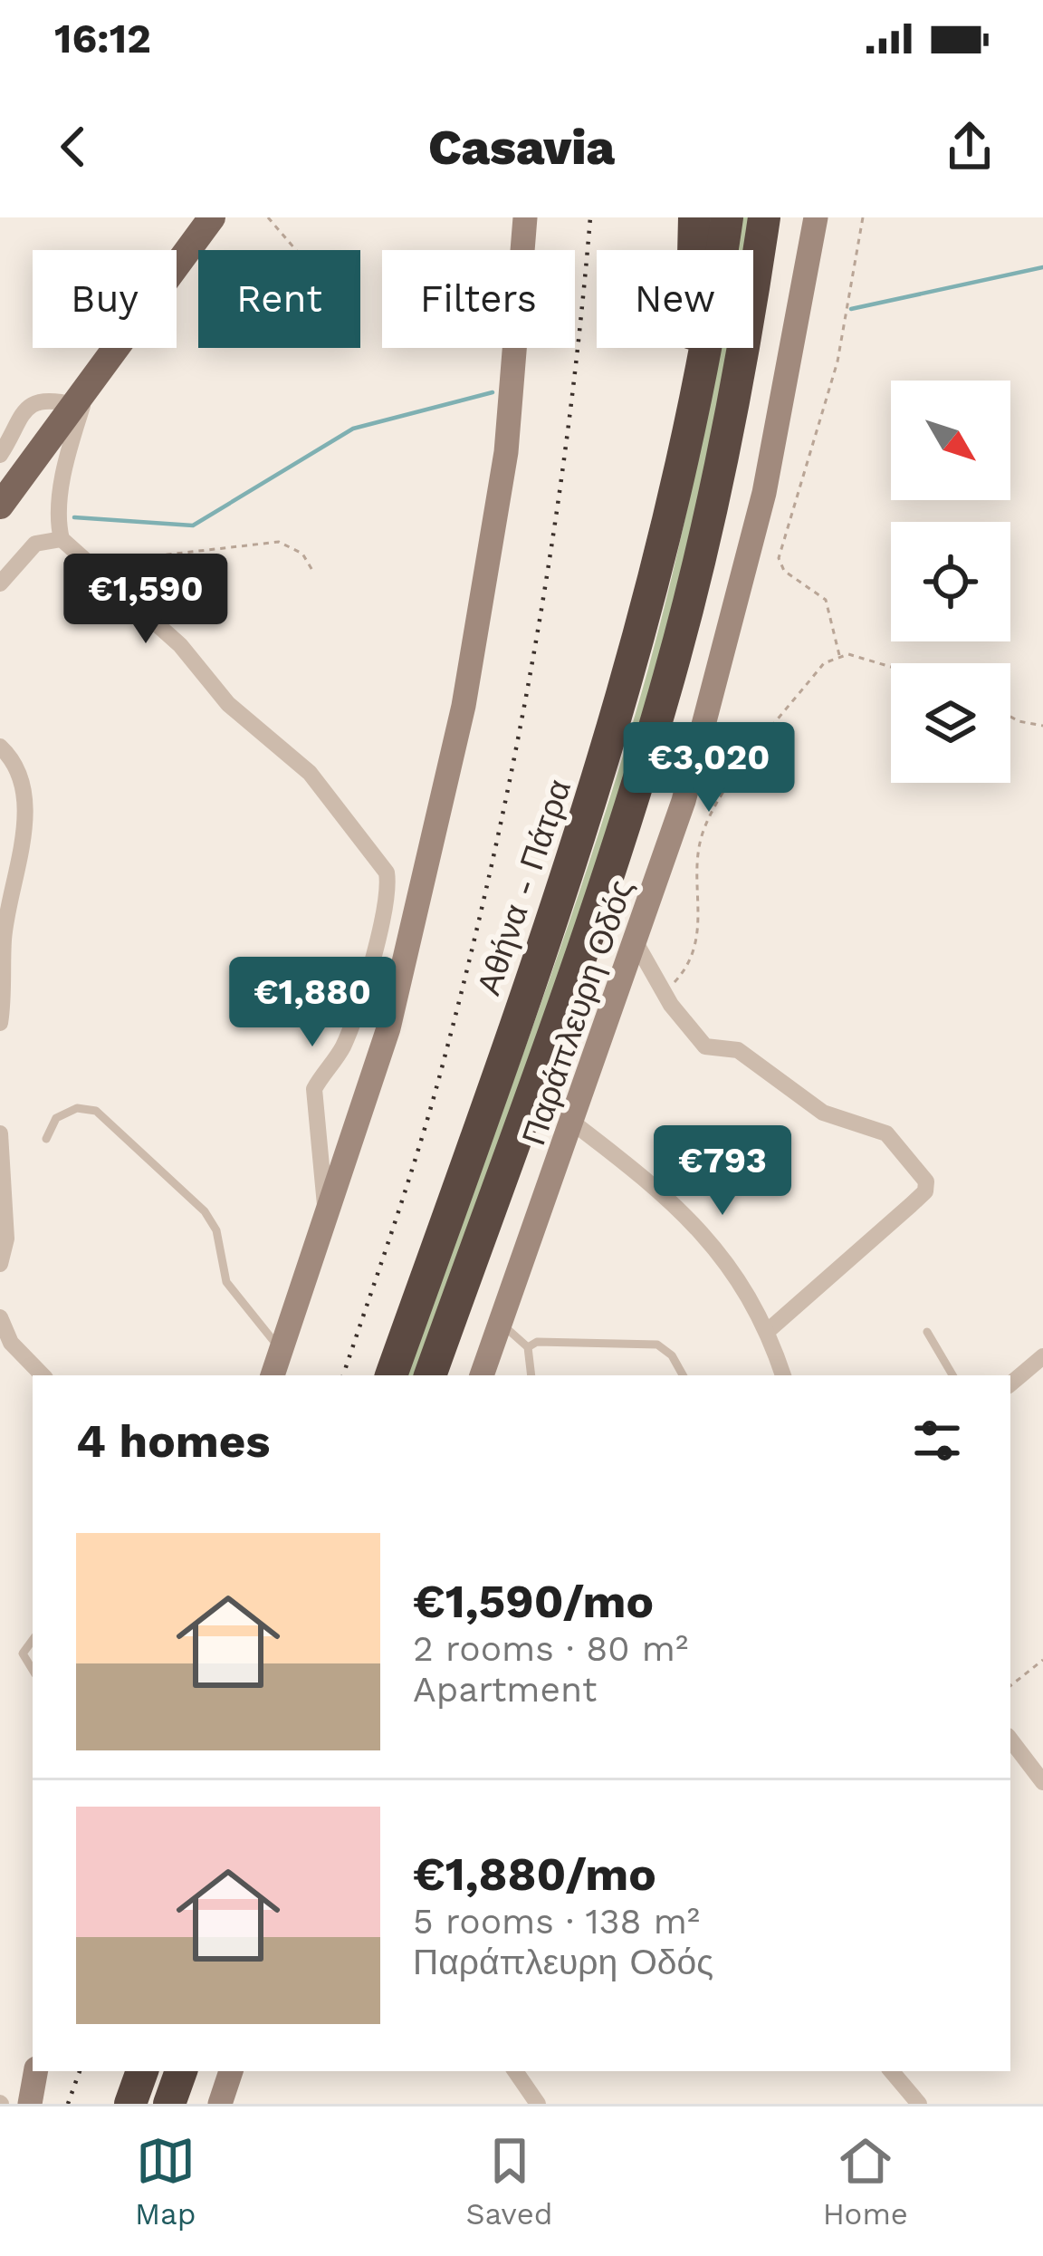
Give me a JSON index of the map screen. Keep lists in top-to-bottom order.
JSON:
{
  "streets": {
    "highway": ["Αθήνα - Πάτρα"],
    "street": ["Παράπλευρη Οδός"]
  },
  "north": "bottom right",
  "page": {
    "status": "16:12",
    "header": "Casavia",
    "chip": [
      "Buy",
      "Rent",
      "Filters",
      "New"
    ],
    "price": [
      "€1,590",
      "€3,020",
      "€1,880",
      "€793"
    ],
    "heading": "4 homes",
    "list": [
      {
        "name": "€1,590/mo",
        "note": "2 rooms · 80 m² · Apartment"
      },
      {
        "name": "€1,880/mo",
        "note": "5 rooms · 138 m² · Παράπλευρη Οδός"
      }
    ],
    "tabs": ["Map", "Saved", "Home"]
  }
}
